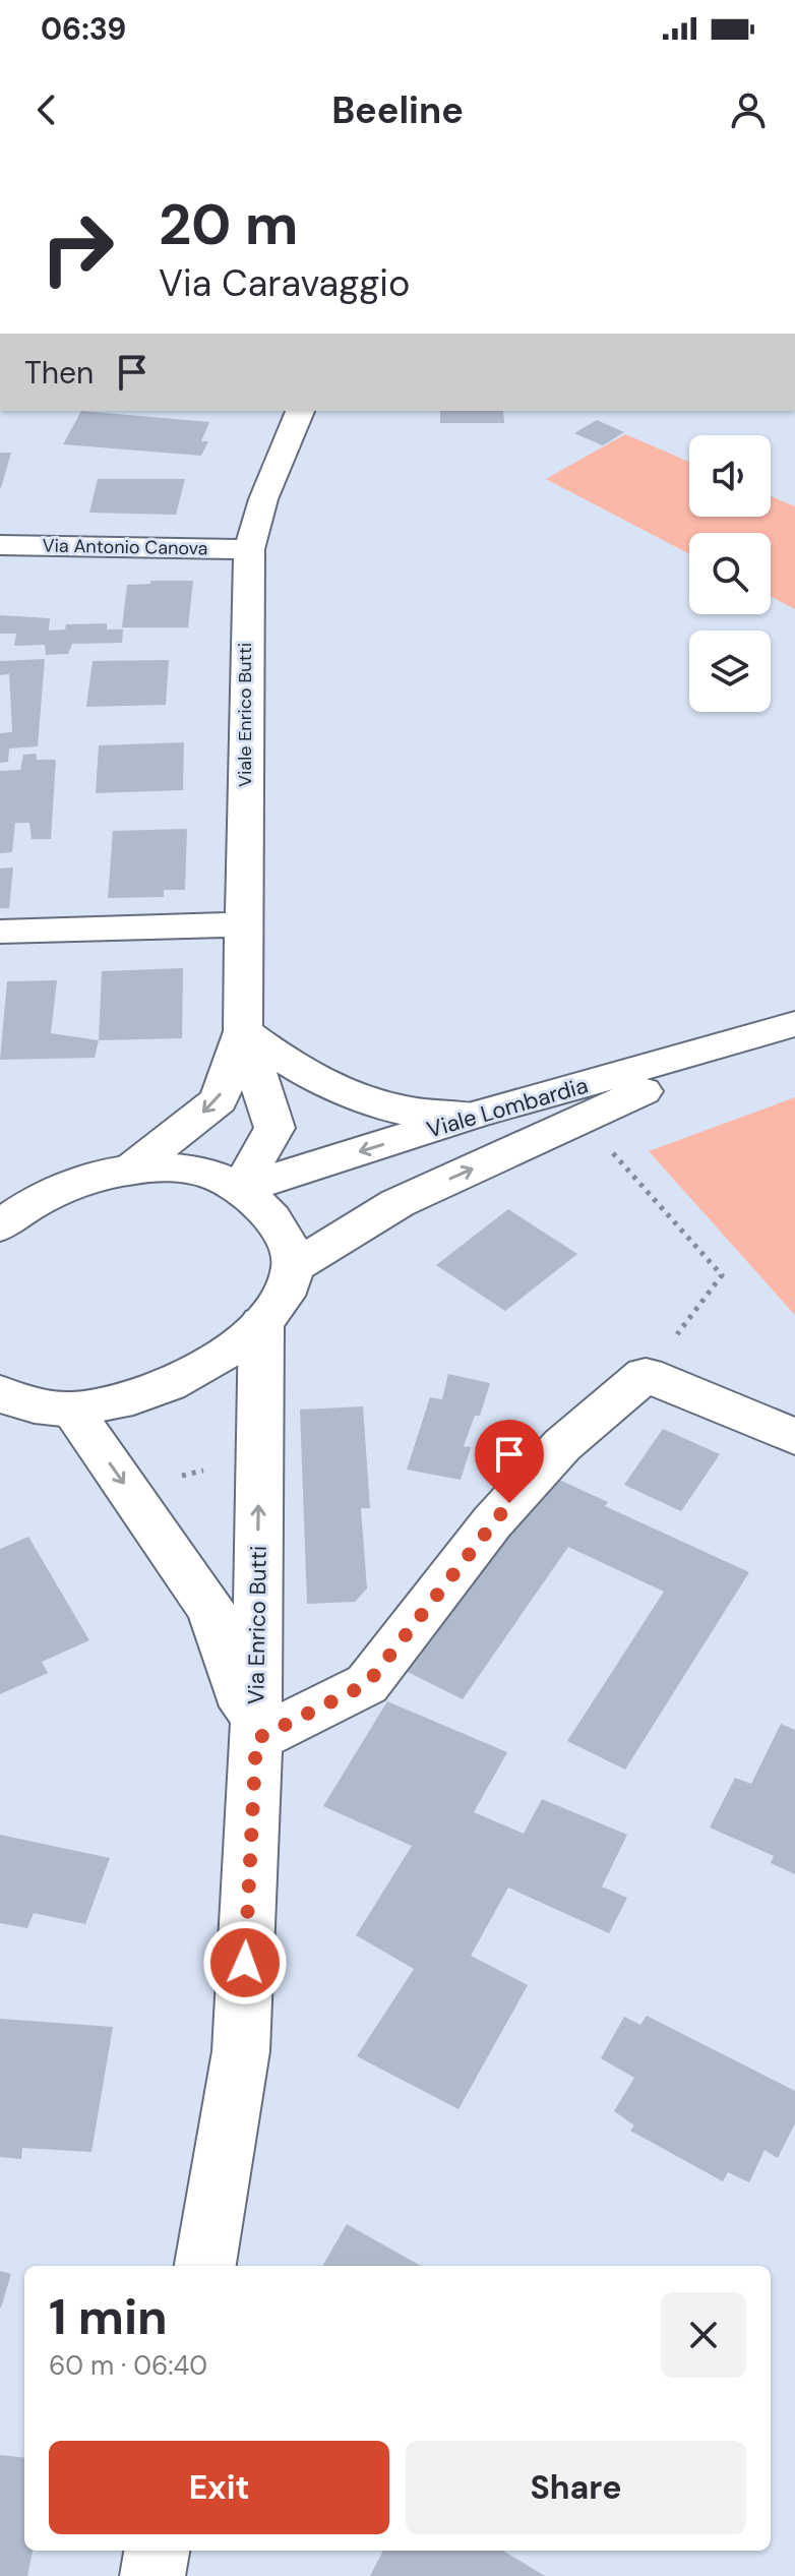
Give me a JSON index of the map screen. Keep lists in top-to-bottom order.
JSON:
{
  "streets": {
    "street": [
      "Via Antonio Canova",
      "Viale Enrico Butti",
      "Viale Lombardia",
      "Via Enrico Butti"
    ]
  },
  "crossings": [
    ["Via Antonio Canova", "Viale Enrico Butti"]
  ],
  "page": {
    "status": "06:39",
    "header": "Beeline",
    "turn": ["20 m", "Via Caravaggio"],
    "then": "Then",
    "heading": ["1 min", "60 m · 06:40"],
    "buttons": ["Exit", "Share"]
  }
}
